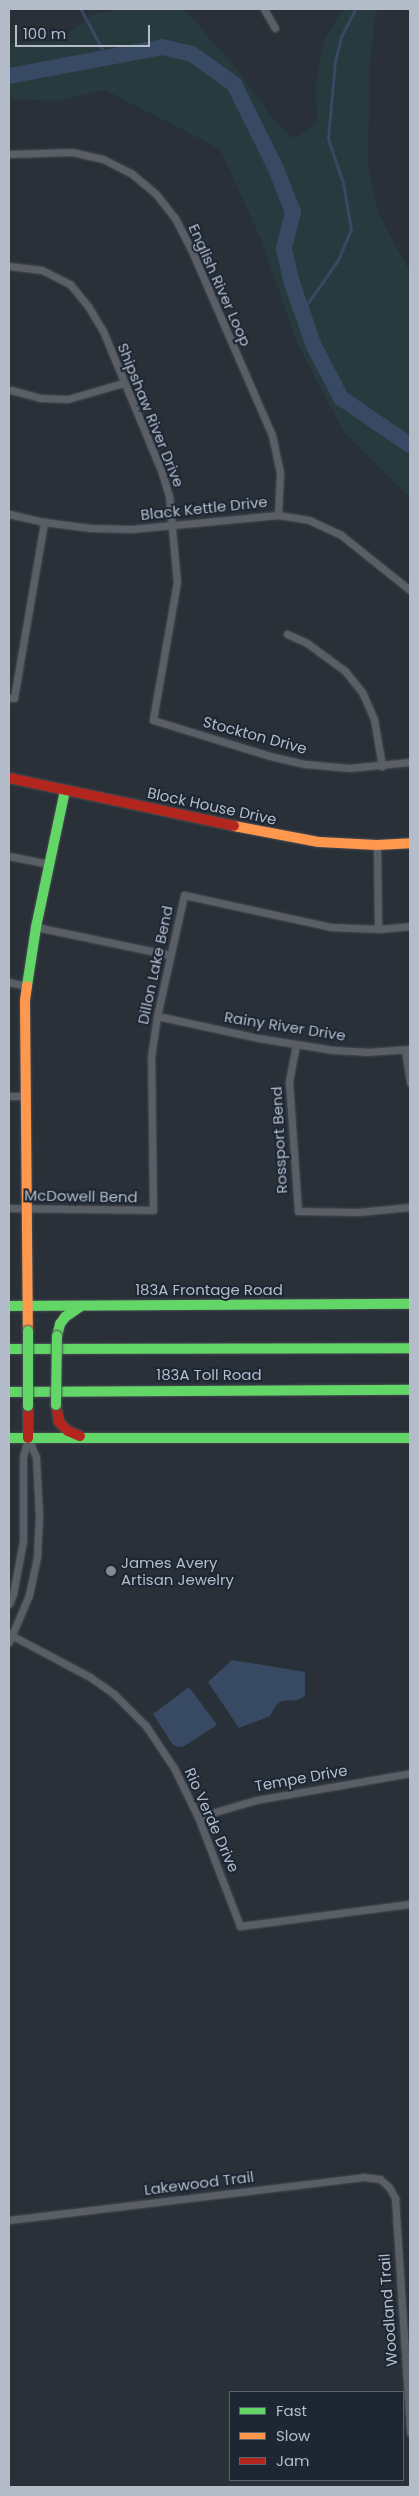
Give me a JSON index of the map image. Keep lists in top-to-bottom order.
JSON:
{
  "streets": {
    "main road": ["Block House Drive", "183A Frontage Road", "183A Toll Road"],
    "street": [
      "English River Loop",
      "Shipshaw River Drive",
      "Black Kettle Drive",
      "Stockton Drive",
      "Dillon Lake Bend",
      "Rainy River Drive",
      "Rossport Bend",
      "McDowell Bend",
      "Tempe Drive",
      "Rio Verde Drive",
      "Lakewood Trail",
      "Woodland Trail"
    ]
  },
  "crossings": [
    ["English River Loop", "Black Kettle Drive"],
    ["Shipshaw River Drive", "Black Kettle Drive"],
    ["Shipshaw River Drive", "Stockton Drive"],
    ["Dillon Lake Bend", "Rainy River Drive"],
    ["Dillon Lake Bend", "McDowell Bend"],
    ["Rainy River Drive", "Rossport Bend"],
    ["Tempe Drive", "Rio Verde Drive"],
    ["Lakewood Trail", "Woodland Trail"]
  ],
  "places": ["James Avery Artisan Jewelry"],
  "legend": ["Fast", "Slow", "Jam"],
  "scale_bar": "100 m"
}
